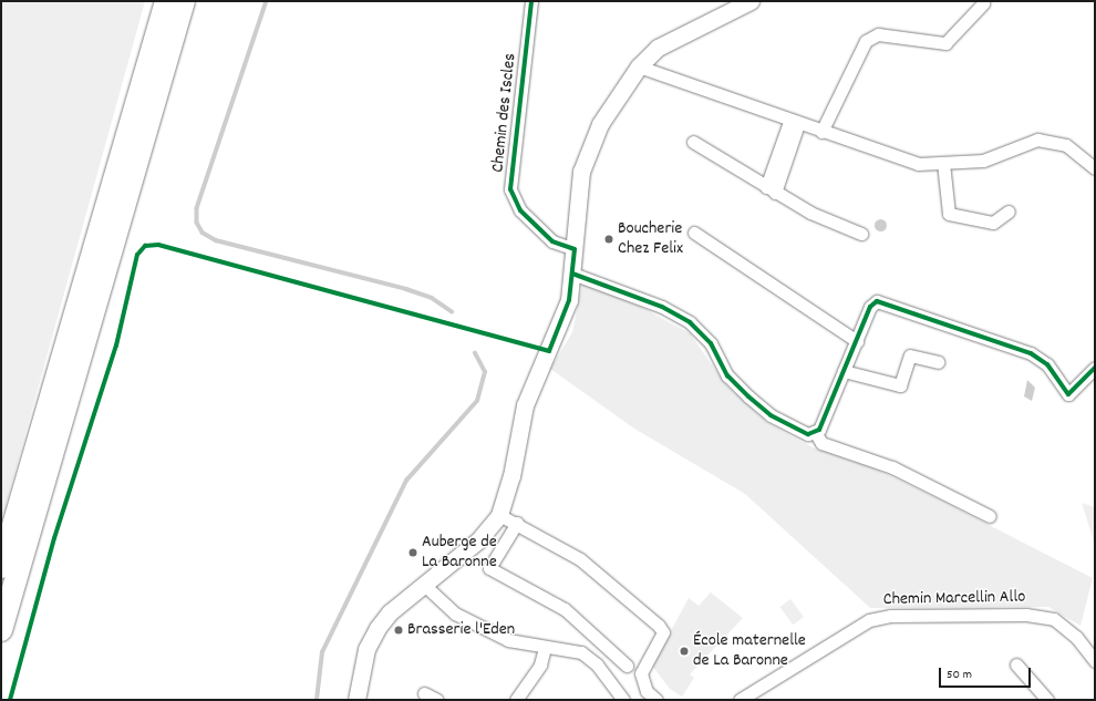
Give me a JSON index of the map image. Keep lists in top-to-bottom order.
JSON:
{
  "streets": {
    "street": ["Chemin des Iscles", "Chemin Marcellin Allo"]
  },
  "places": [
    "Boucherie Chez Felix",
    "Auberge de La Baronne",
    "Brasserie l'Eden",
    "École maternelle de La Baronne"
  ],
  "scale_bar": "50 m"
}
